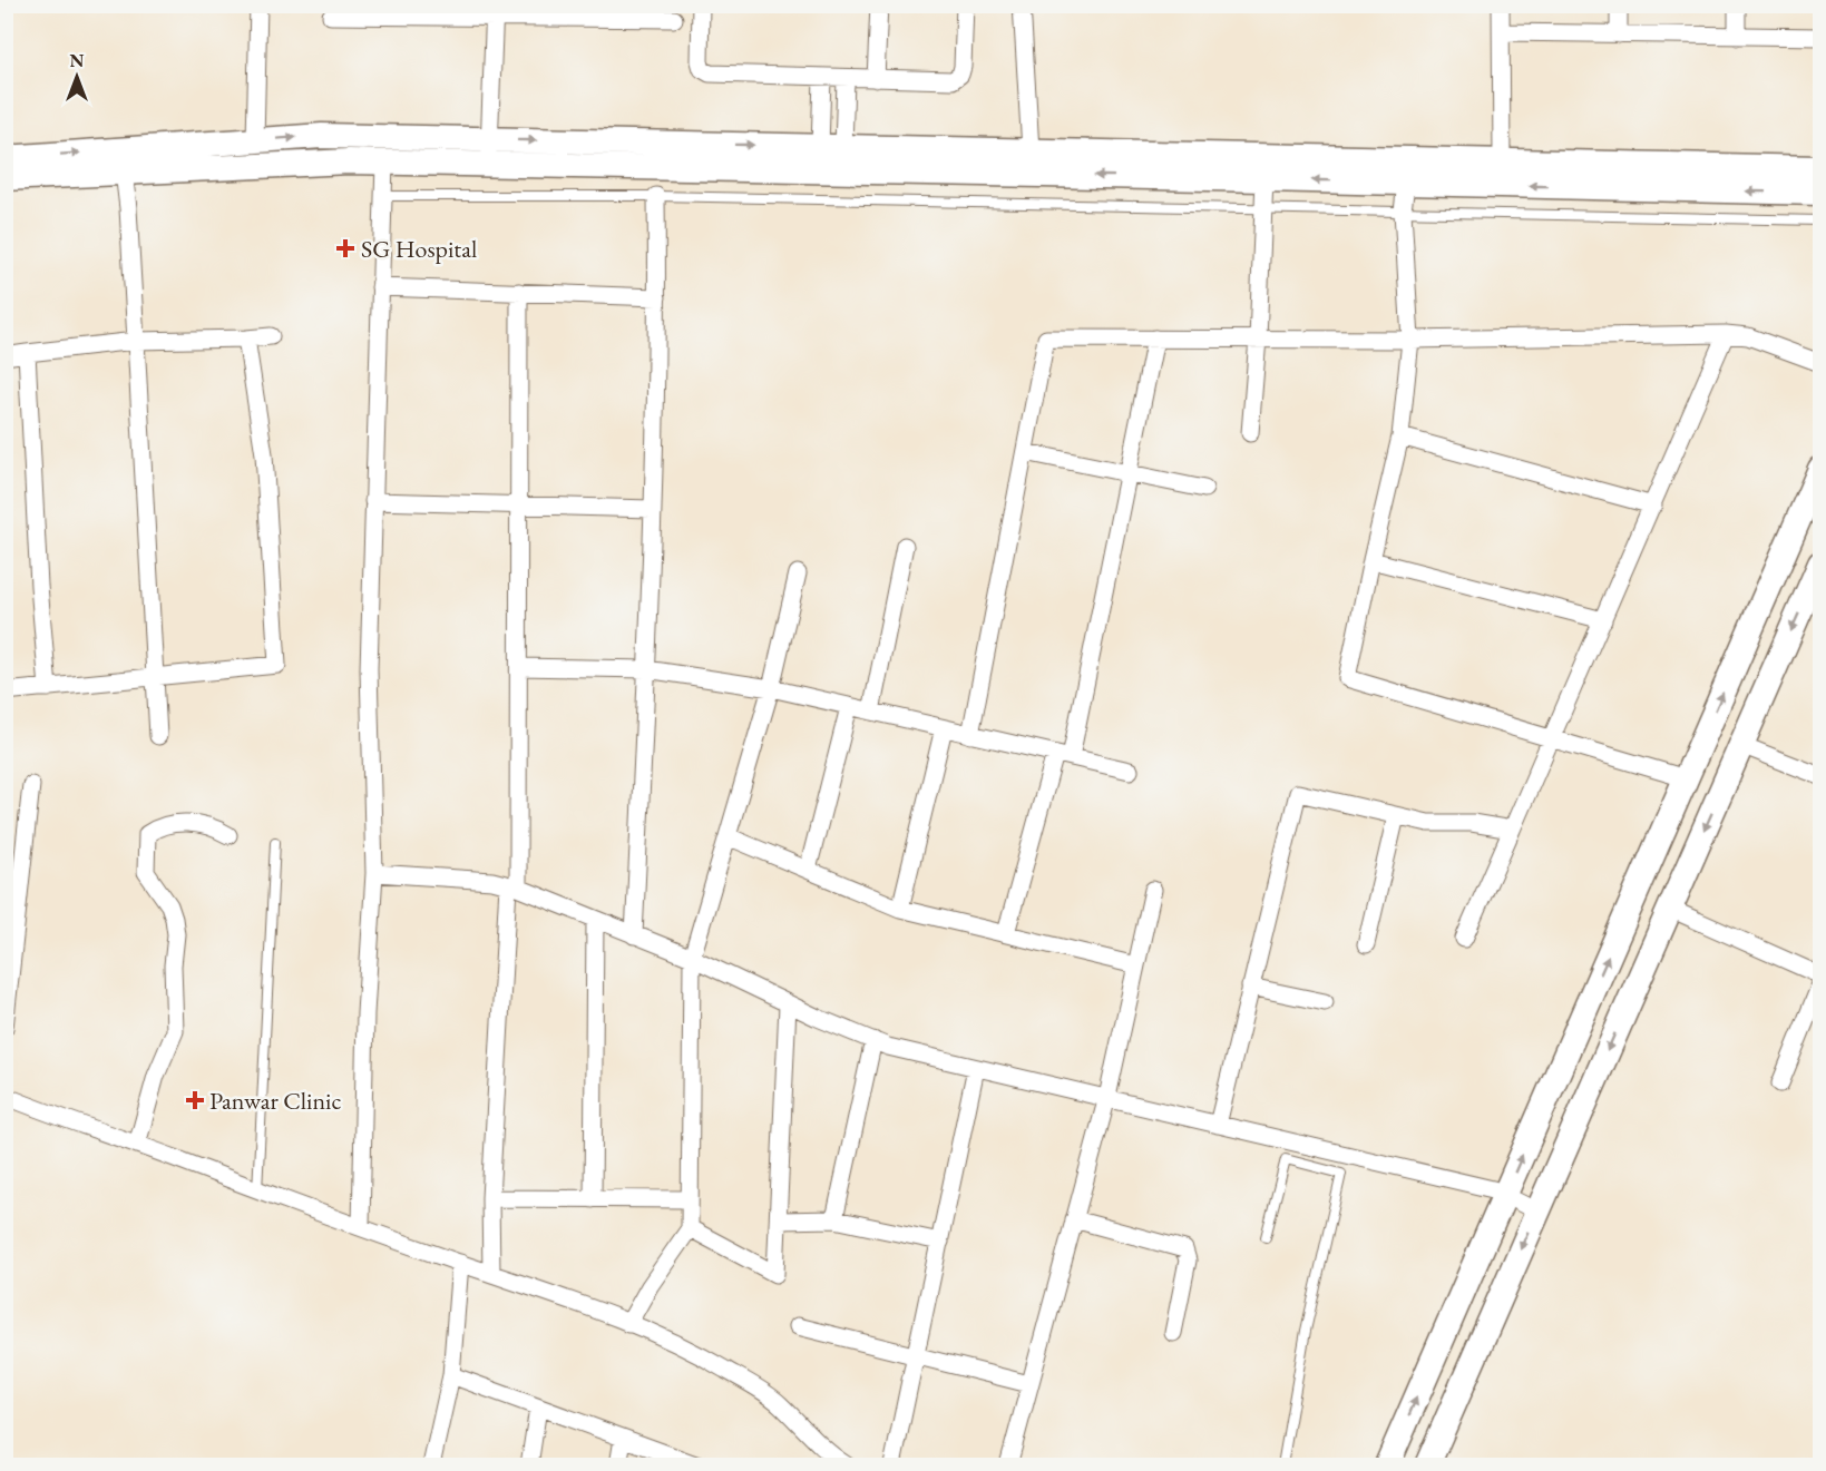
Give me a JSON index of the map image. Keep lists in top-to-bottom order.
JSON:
{
  "places": {
    "health": ["SG Hospital", "Panwar Clinic"]
  },
  "north": "top"
}
